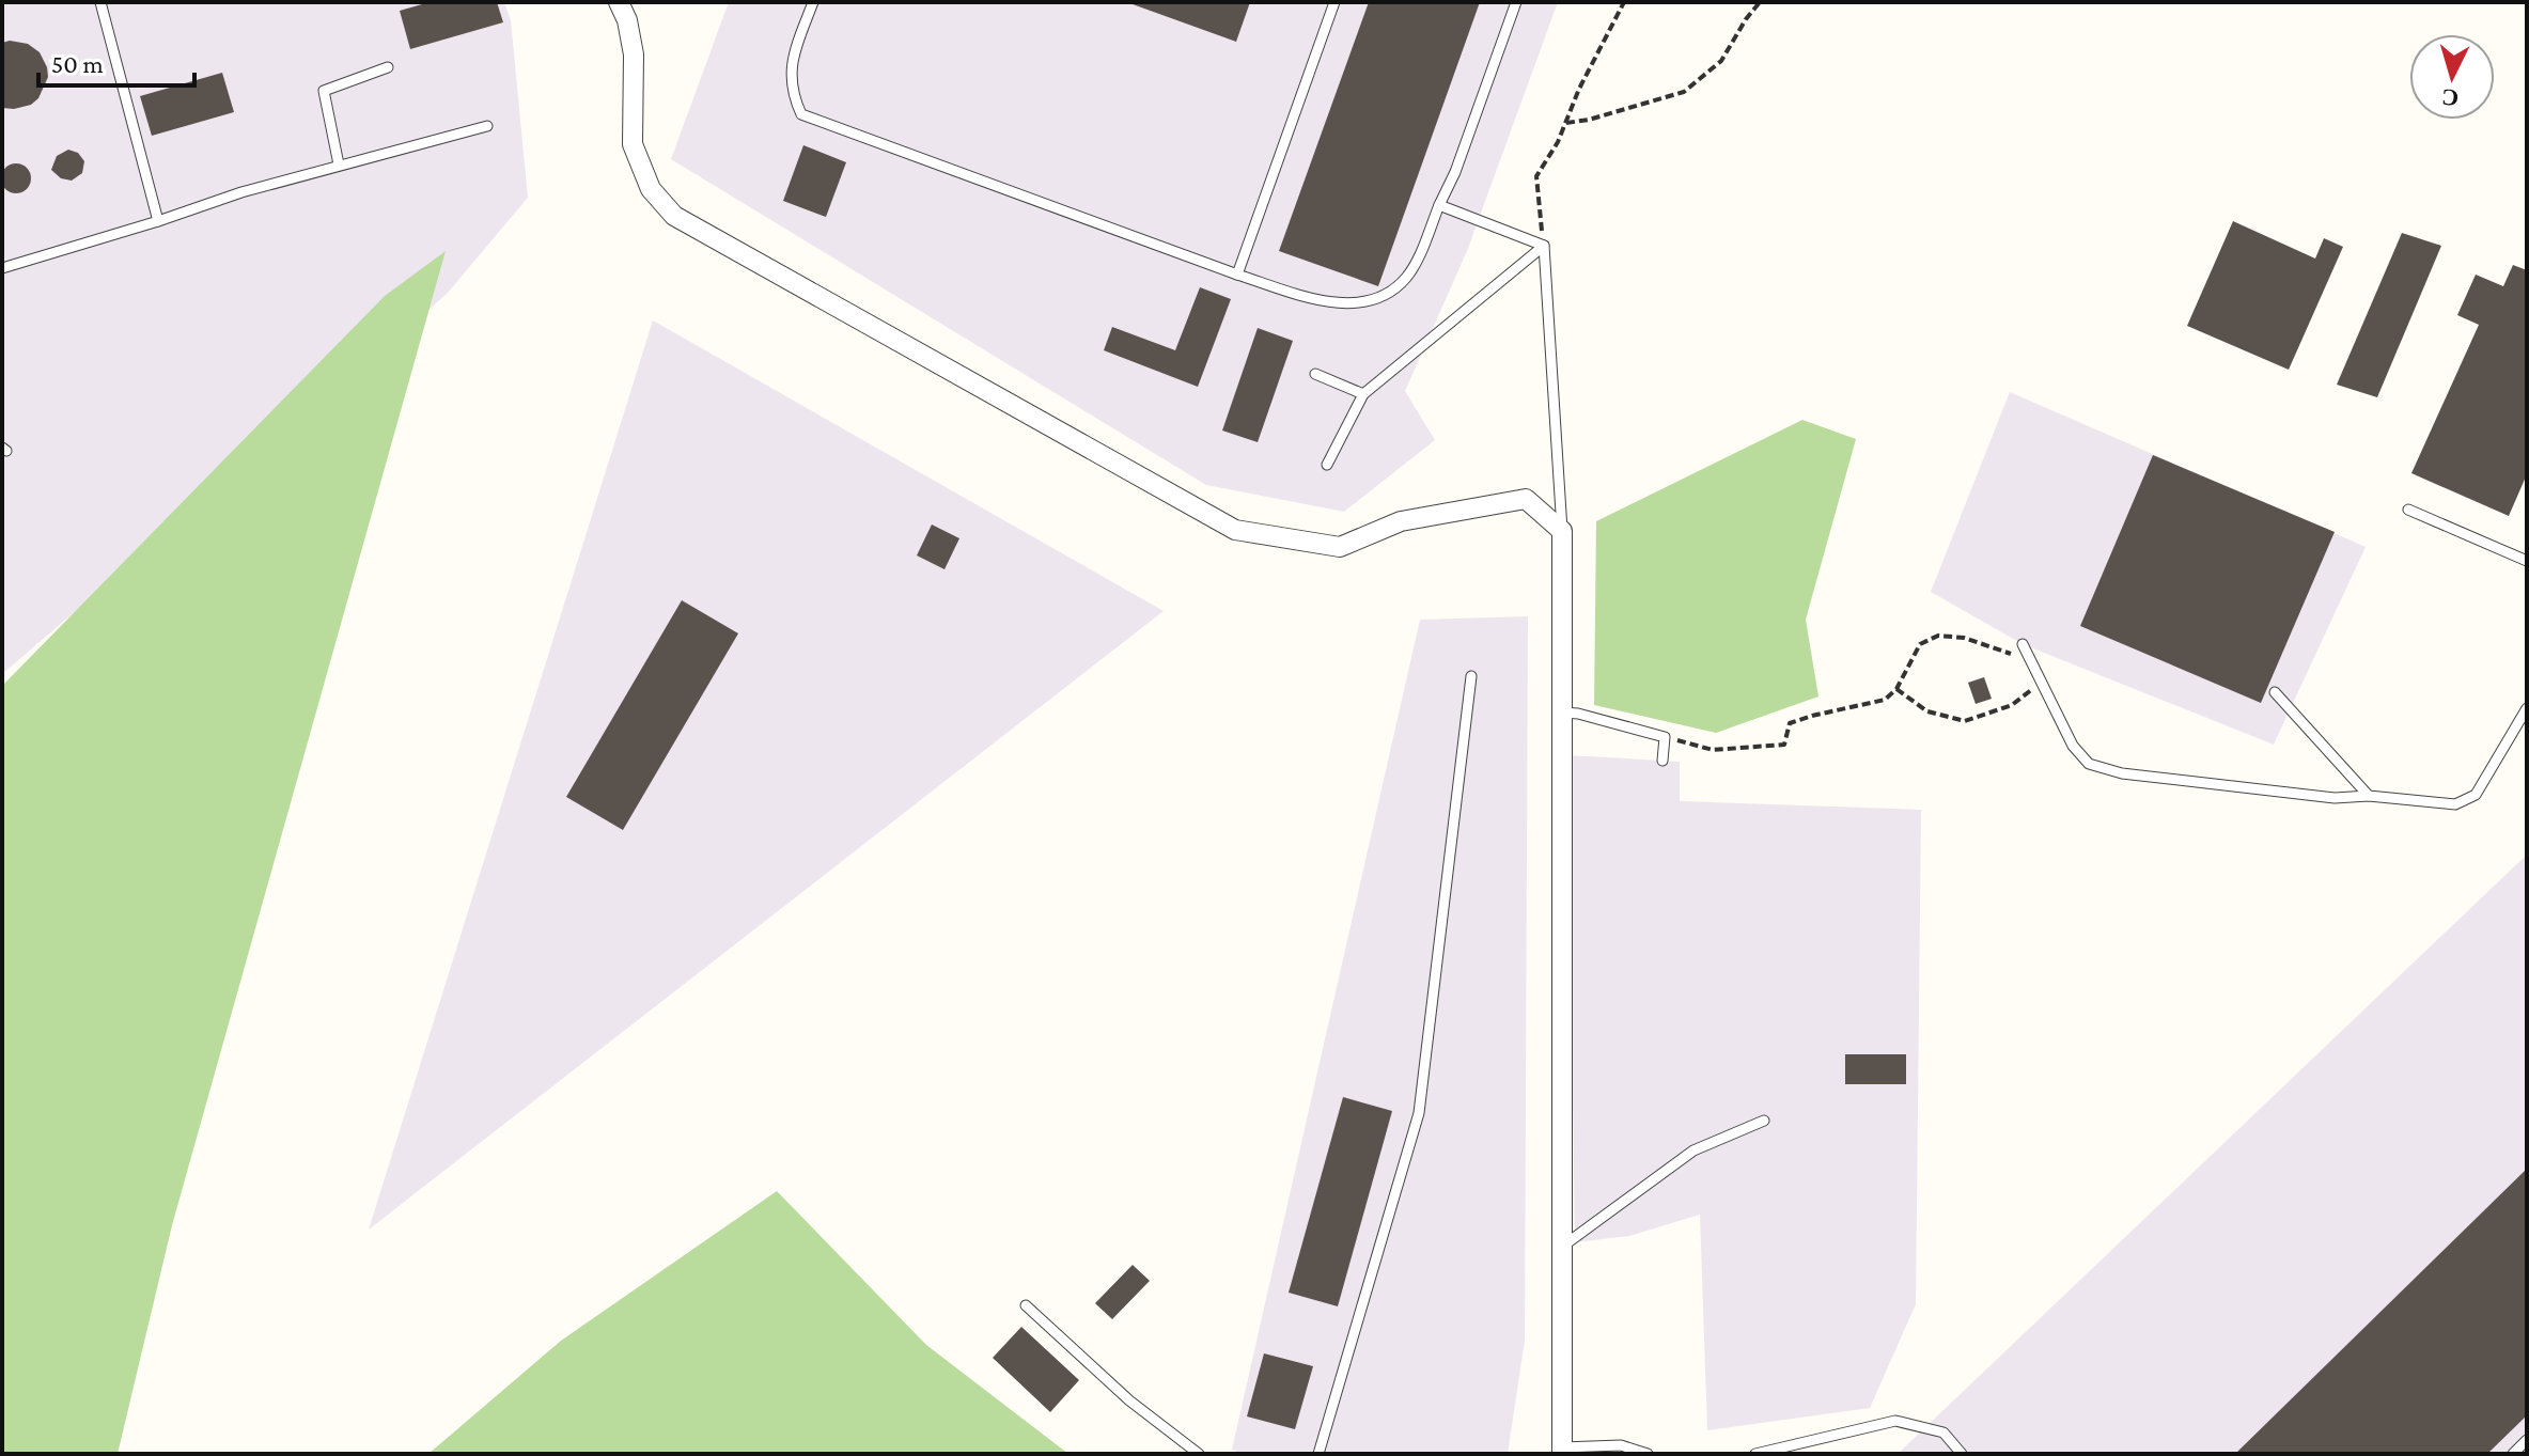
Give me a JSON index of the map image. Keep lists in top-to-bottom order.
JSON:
{
  "scale_bar": "50 m",
  "north": "bottom"
}
